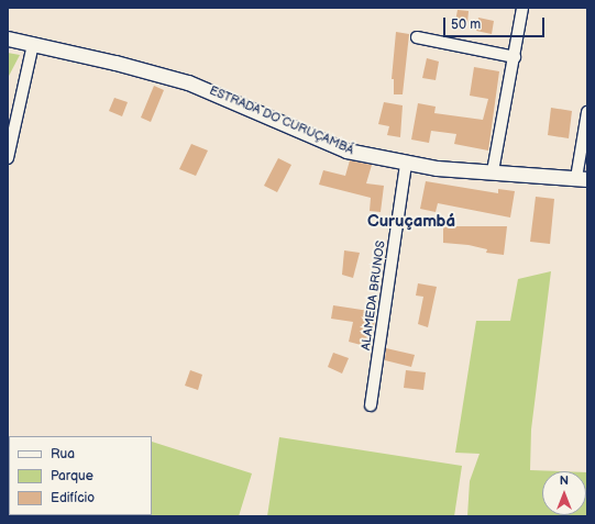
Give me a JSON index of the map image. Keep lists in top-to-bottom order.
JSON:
{
  "streets": {
    "street": ["ESTRADA DO CURUÇAMBÁ", "ALAMEDA BRUNOS"]
  },
  "crossings": [
    ["ESTRADA DO CURUÇAMBÁ", "ALAMEDA BRUNOS"]
  ],
  "districts": ["Curuçambá"],
  "legend": ["Rua", "Parque", "Edifício"],
  "scale_bar": "50 m",
  "north": "top"
}
